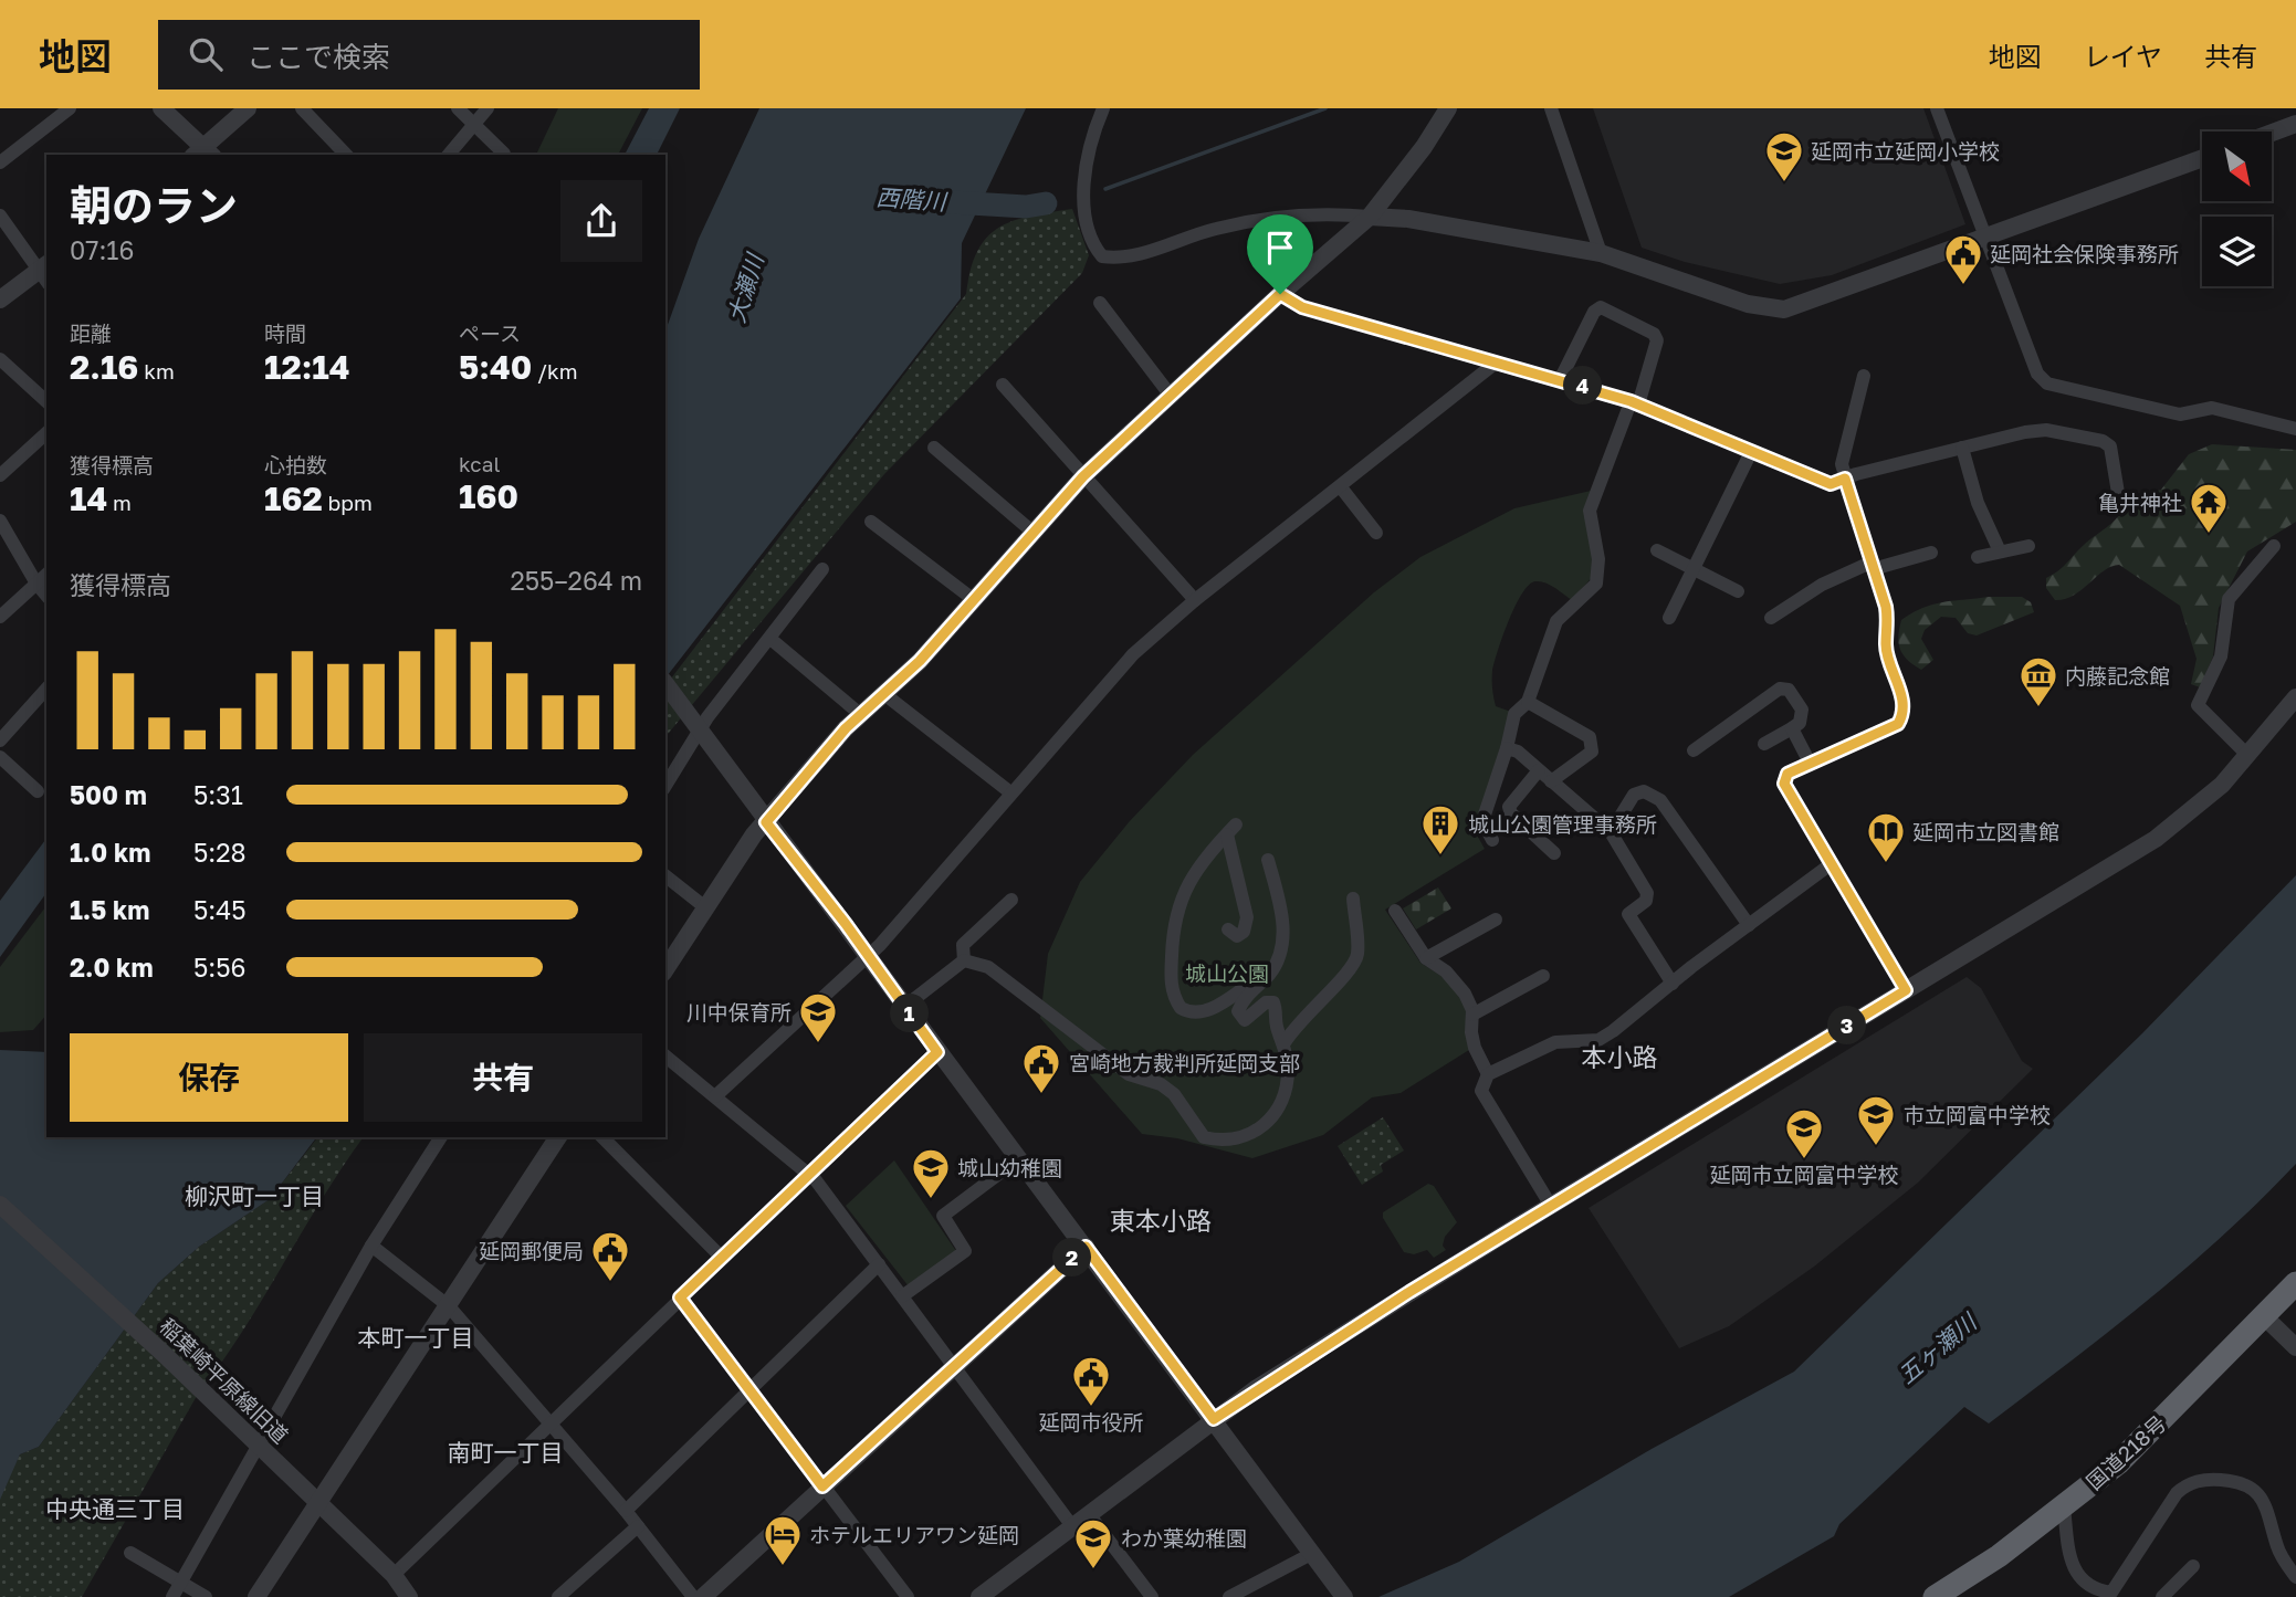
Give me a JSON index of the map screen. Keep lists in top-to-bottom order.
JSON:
{
  "streets": {
    "highway": ["国道218号"],
    "street": ["稲葉崎平原線旧道"]
  },
  "districts": [
    "本小路",
    "柳沢町一丁目",
    "東本小路",
    "本町一丁目",
    "南町一丁目",
    "中央通三丁目"
  ],
  "water": ["西階川", "大瀬川", "五ヶ瀬川"],
  "parks": ["城山公園"],
  "places": {
    "school or university": [
      "延岡市立延岡小学校",
      "川中保育所",
      "市立岡富中学校",
      "延岡市立岡富中学校",
      "城山幼稚園",
      "わか葉幼稚園"
    ],
    "public building": [
      "延岡社会保険事務所",
      "宮崎地方裁判所延岡支部",
      "延岡郵便局",
      "延岡市役所"
    ],
    "temple": ["亀井神社"],
    "museum": ["内藤記念館"],
    "building": ["城山公園管理事務所"],
    "library": ["延岡市立図書館"],
    "hotel": ["ホテルエリアワン延岡"]
  },
  "north": "bottom right",
  "page": {
    "header": "地図",
    "search": "ここで検索",
    "nav": ["地図", "レイヤ", "共有"],
    "heading": ["朝のラン", "07:16"],
    "stats": [
      ["距離", "2.16 km"],
      ["時間", "12:14"],
      ["ペース", "5:40 /km"],
      ["獲得標高", "14 m"],
      ["心拍数", "162 bpm"],
      ["kcal", "160"]
    ],
    "pins": [
      "4",
      "1",
      "3",
      "2"
    ],
    "chart": ["獲得標高", "255–264 m"],
    "list": [
      {
        "name": "500 m",
        "note": "5:31"
      },
      {
        "name": "1.0 km",
        "note": "5:28"
      },
      {
        "name": "1.5 km",
        "note": "5:45"
      },
      {
        "name": "2.0 km",
        "note": "5:56"
      }
    ],
    "buttons": ["保存", "共有"]
  }
}
